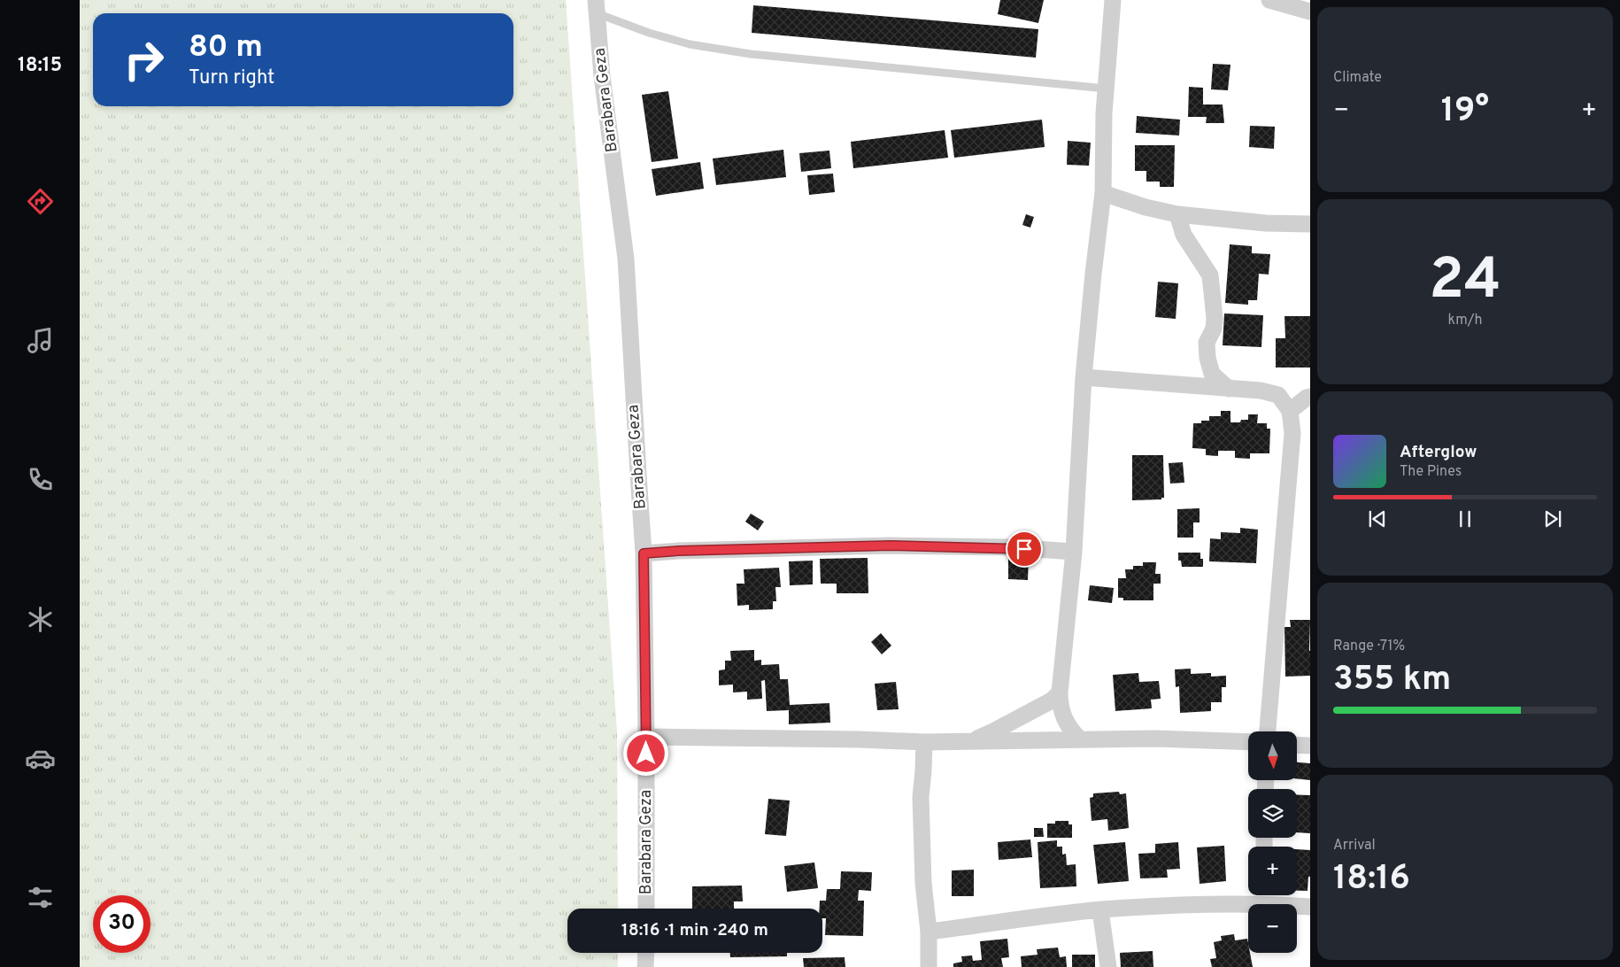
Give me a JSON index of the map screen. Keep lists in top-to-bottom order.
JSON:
{
  "streets": {
    "street": ["Barabara Geza"]
  },
  "north": "bottom",
  "page": {
    "tabs": "18:15",
    "tile": [
      "Climate",
      ["24", "km/h"],
      ["Range · 71%", "355 km"],
      ["Arrival", "18:16"]
    ],
    "turn": ["80 m", "Turn right"],
    "heat": ["−", "19°", "+"],
    "song": ["Afterglow", "The Pines"],
    "map_buttons": ["+", "−"],
    "limit": "30",
    "trip": "18:16 · 1 min · 240 m"
  }
}
